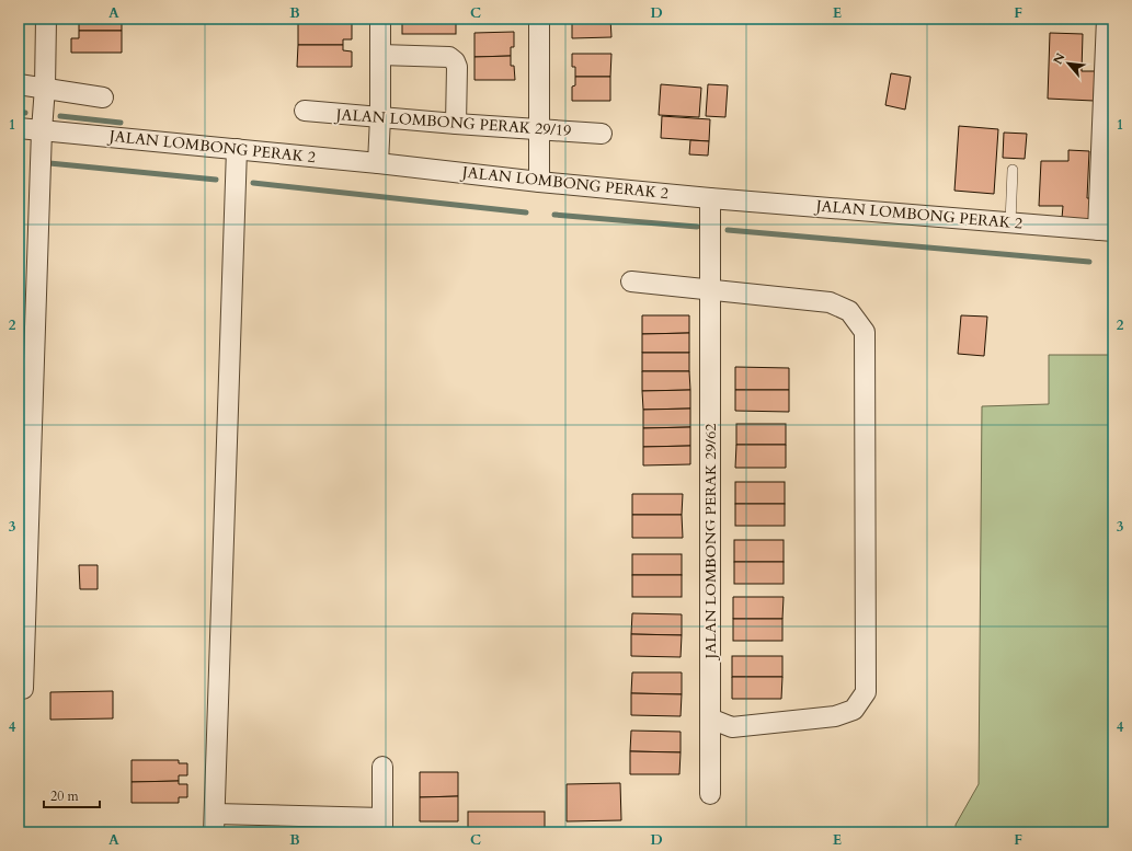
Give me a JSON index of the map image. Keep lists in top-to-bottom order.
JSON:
{
  "streets": {
    "street": ["JALAN LOMBONG PERAK 29/19", "JALAN LOMBONG PERAK 2", "JALAN LOMBONG PERAK 29/62"]
  },
  "crossings": [
    ["JALAN LOMBONG PERAK 2", "JALAN LOMBONG PERAK 29/62"]
  ],
  "scale_bar": "20 m",
  "north": "top left",
  "grid": {
    "columns": [
      "A",
      "B",
      "C",
      "D",
      "E",
      "F"
    ],
    "rows": [
      "1",
      "2",
      "3",
      "4"
    ]
  }
}
